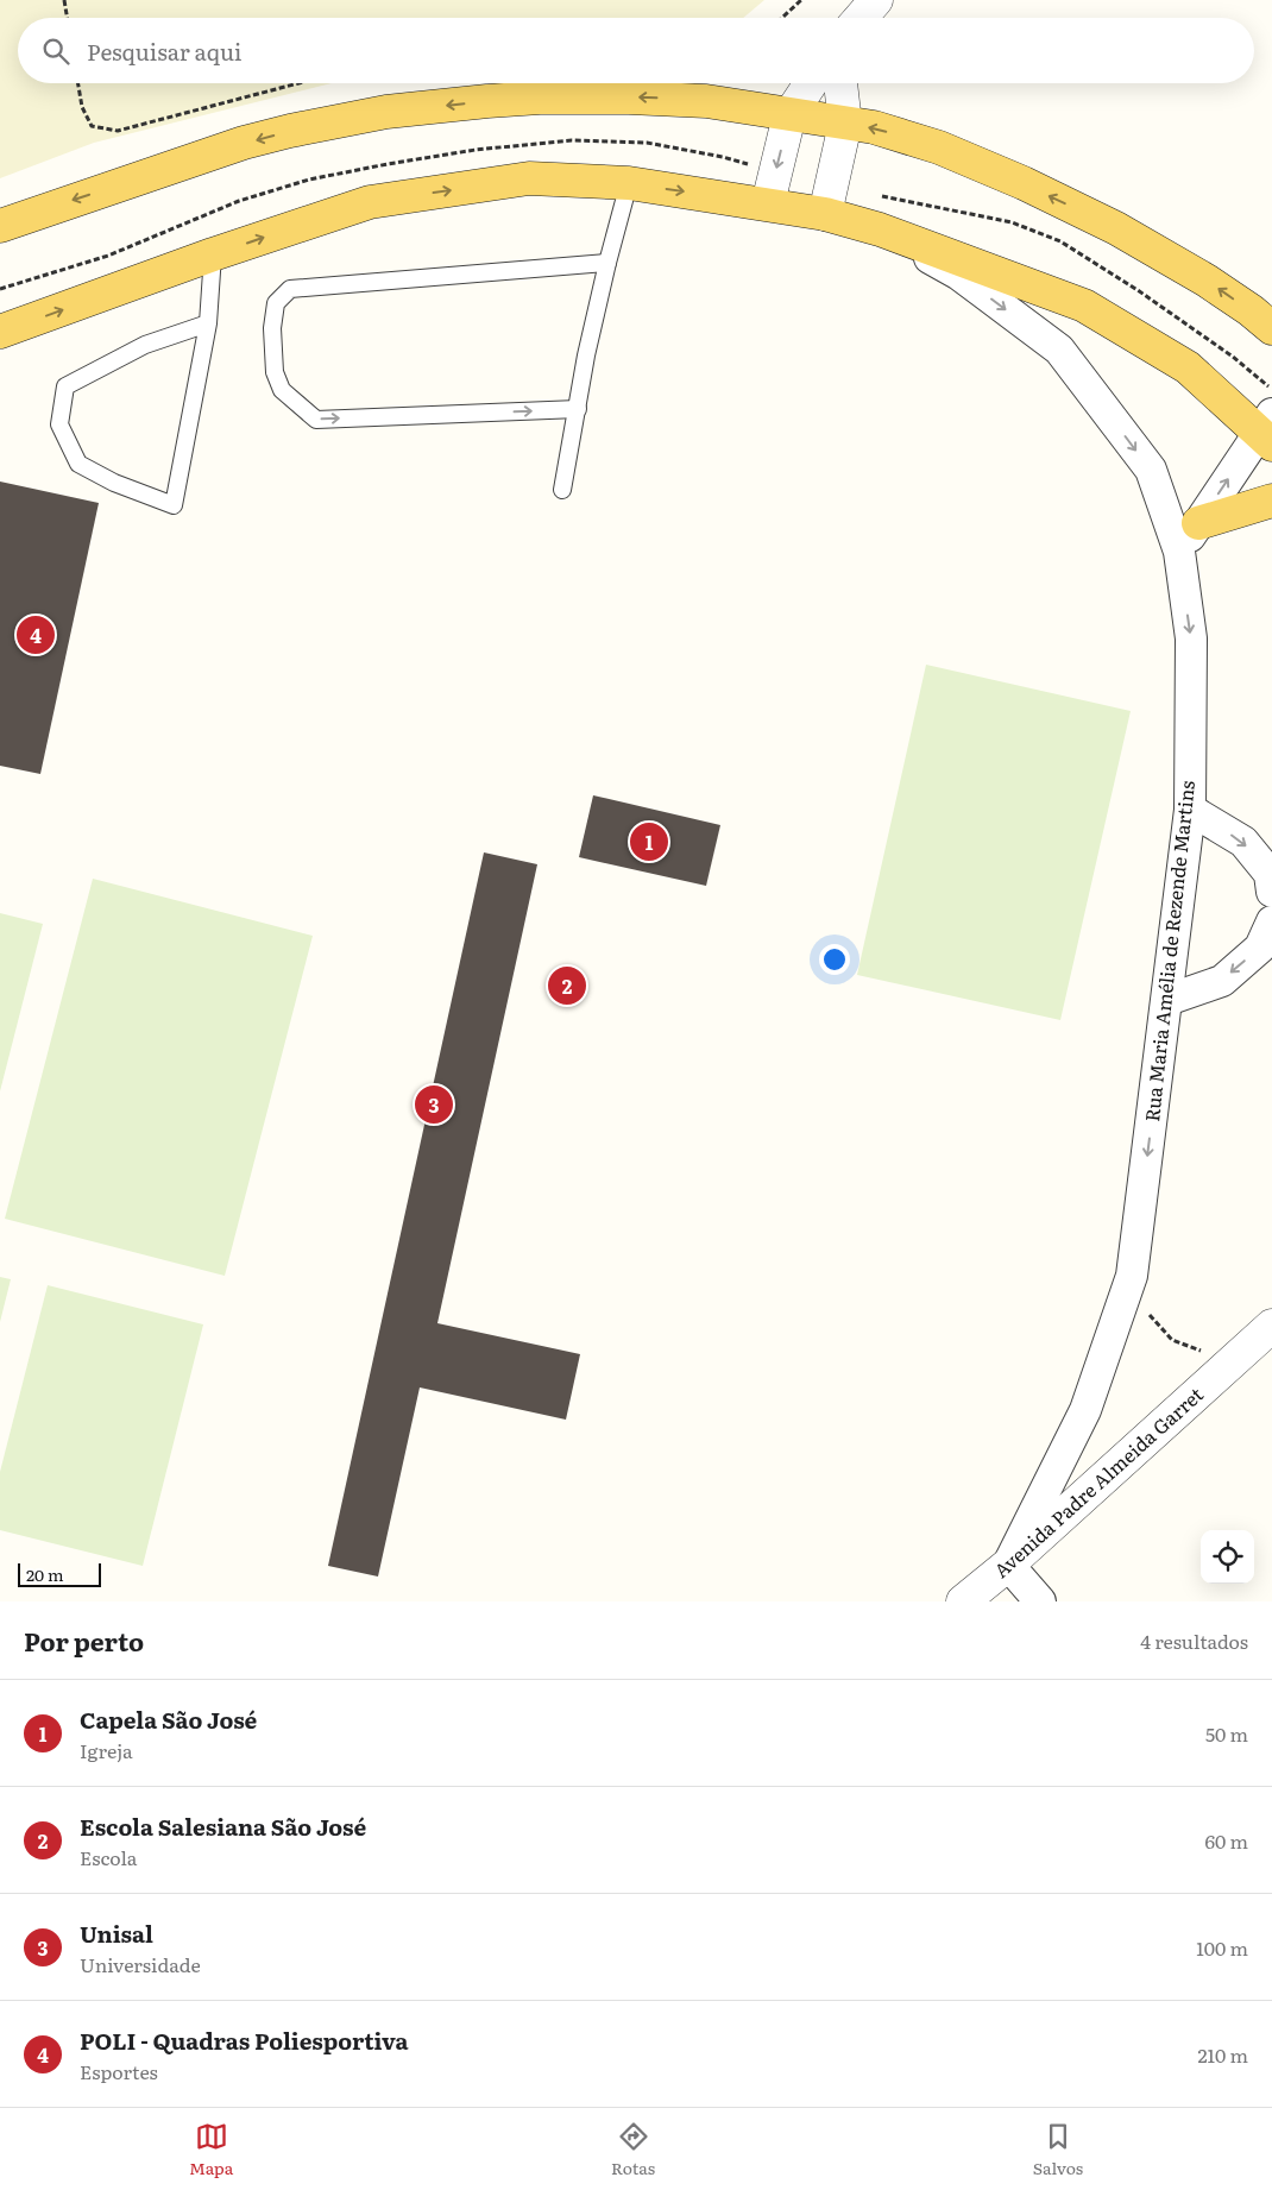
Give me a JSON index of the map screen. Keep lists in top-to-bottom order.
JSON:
{
  "streets": {
    "street": ["Rua Maria Amélia de Rezende Martins", "Avenida Padre Almeida Garret"]
  },
  "crossings": [
    ["Rua Maria Amélia de Rezende Martins", "Avenida Padre Almeida Garret"]
  ],
  "one_way": ["Rua Maria Amélia de Rezende Martins"],
  "scale_bar": "20 m",
  "page": {
    "search": "Pesquisar aqui",
    "pins": [
      "4",
      "1",
      "2",
      "3"
    ],
    "scale": "20 m",
    "heading": ["Por perto", "4 resultados"],
    "list": [
      {
        "mark": "1",
        "name": "Capela São José",
        "note": "Igreja",
        "value": "50 m"
      },
      {
        "mark": "2",
        "name": "Escola Salesiana São José",
        "note": "Escola",
        "value": "60 m"
      },
      {
        "mark": "3",
        "name": "Unisal",
        "note": "Universidade",
        "value": "100 m"
      },
      {
        "mark": "4",
        "name": "POLI - Quadras Poliesportiva",
        "note": "Esportes",
        "value": "210 m"
      }
    ],
    "nav": ["Mapa", "Rotas", "Salvos"]
  }
}
